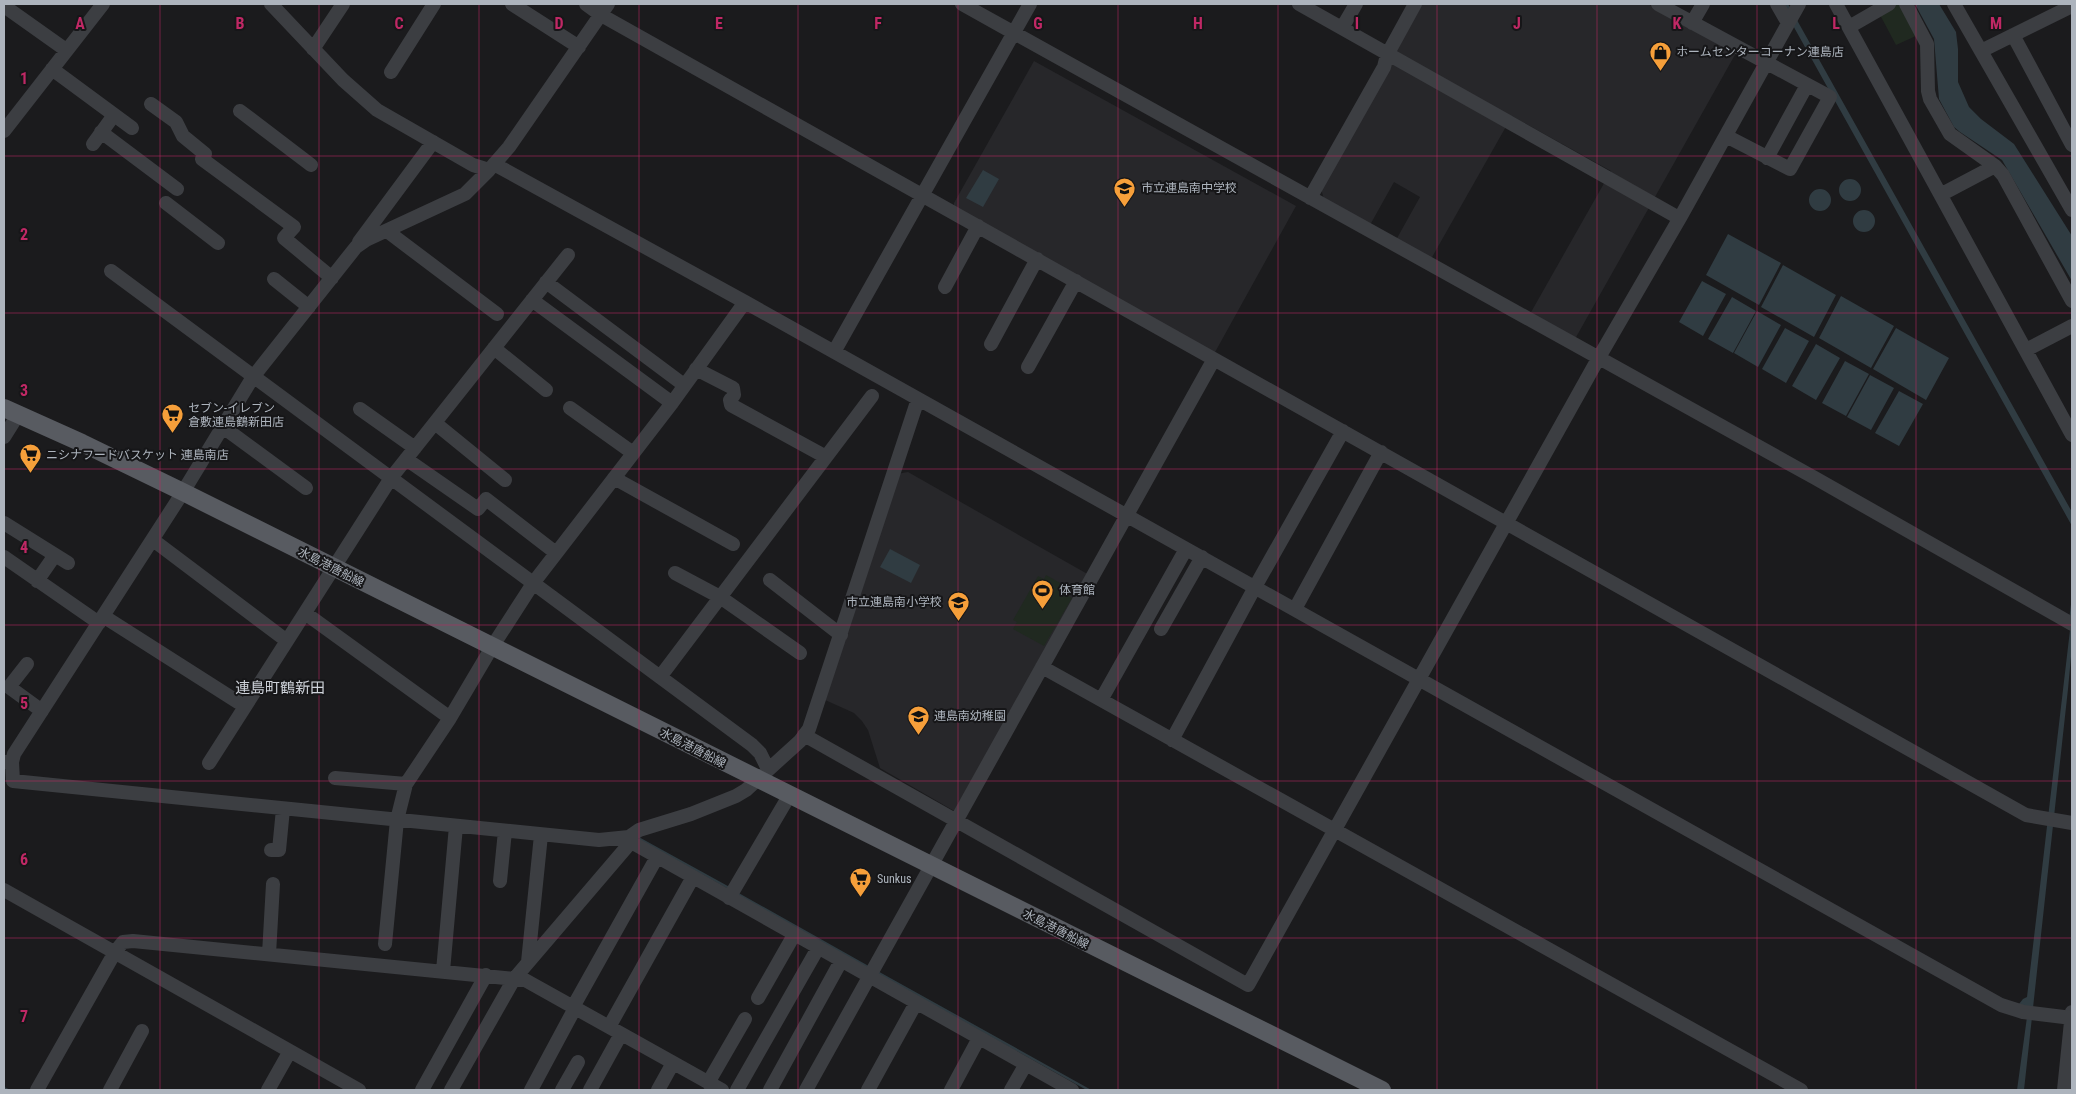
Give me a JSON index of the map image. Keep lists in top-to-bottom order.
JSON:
{
  "streets": {
    "main road": ["水島港唐船線"]
  },
  "districts": ["連島町鶴新田"],
  "places": {
    "shop": ["ホームセンターコーナン連島店"],
    "school or university": ["市立連島南中学校", "市立連島南小学校", "連島南幼稚園"],
    "supermarket": ["セブン‐イレブン 倉敷連島鶴新田店", "ニシナフードバスケット 連島南店", "Sunkus"],
    "sports": ["体育館"]
  },
  "grid": {
    "columns": [
      "A",
      "B",
      "C",
      "D",
      "E",
      "F",
      "G",
      "H",
      "I",
      "J",
      "K",
      "L",
      "M"
    ],
    "rows": [
      "1",
      "2",
      "3",
      "4",
      "5",
      "6",
      "7"
    ]
  }
}
